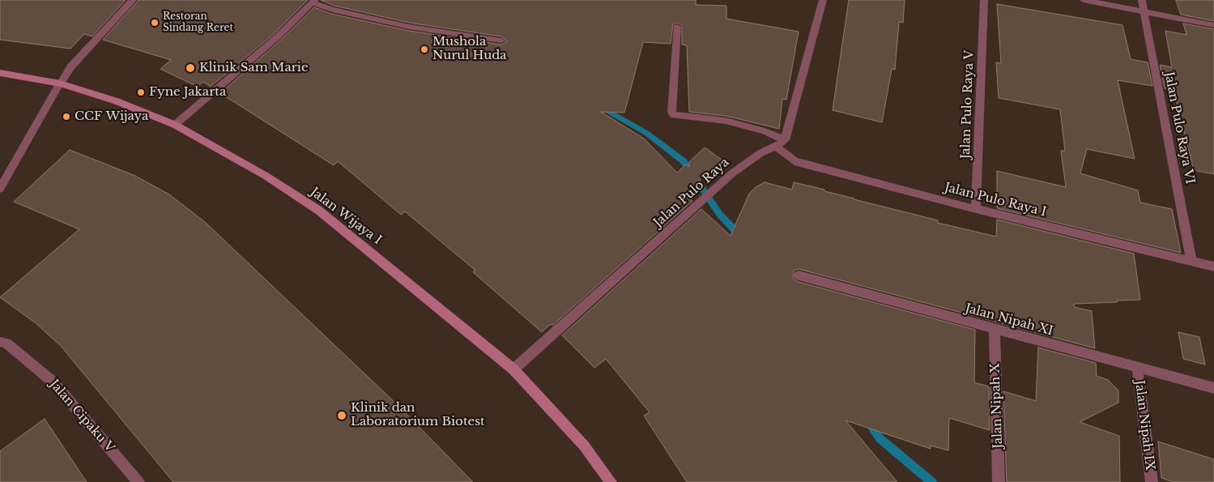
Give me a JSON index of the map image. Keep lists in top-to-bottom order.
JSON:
{
  "streets": {
    "main road": ["Jalan Wijaya I"],
    "street": [
      "Jalan Pulo Raya V",
      "Jalan Pulo Raya VI",
      "Jalan Pulo Raya",
      "Jalan Pulo Raya I",
      "Jalan Nipah XI",
      "Jalan Nipah X",
      "Jalan Cipaku V",
      "Jalan Nipah IX"
    ]
  },
  "crossings": [
    ["Jalan Pulo Raya V", "Jalan Pulo Raya I"],
    ["Jalan Pulo Raya VI", "Jalan Pulo Raya I"],
    ["Jalan Pulo Raya", "Jalan Pulo Raya I"],
    ["Jalan Pulo Raya", "Jalan Wijaya I"],
    ["Jalan Nipah XI", "Jalan Nipah X"],
    ["Jalan Nipah XI", "Jalan Nipah IX"]
  ],
  "places": [
    "Restoran Sindang Reret",
    "Mushola Nurul Huda",
    "Klinik Sam Marie",
    "Fyne Jakarta",
    "CCF Wijaya",
    "Klinik dan Laboratorium Biotest"
  ]
}
